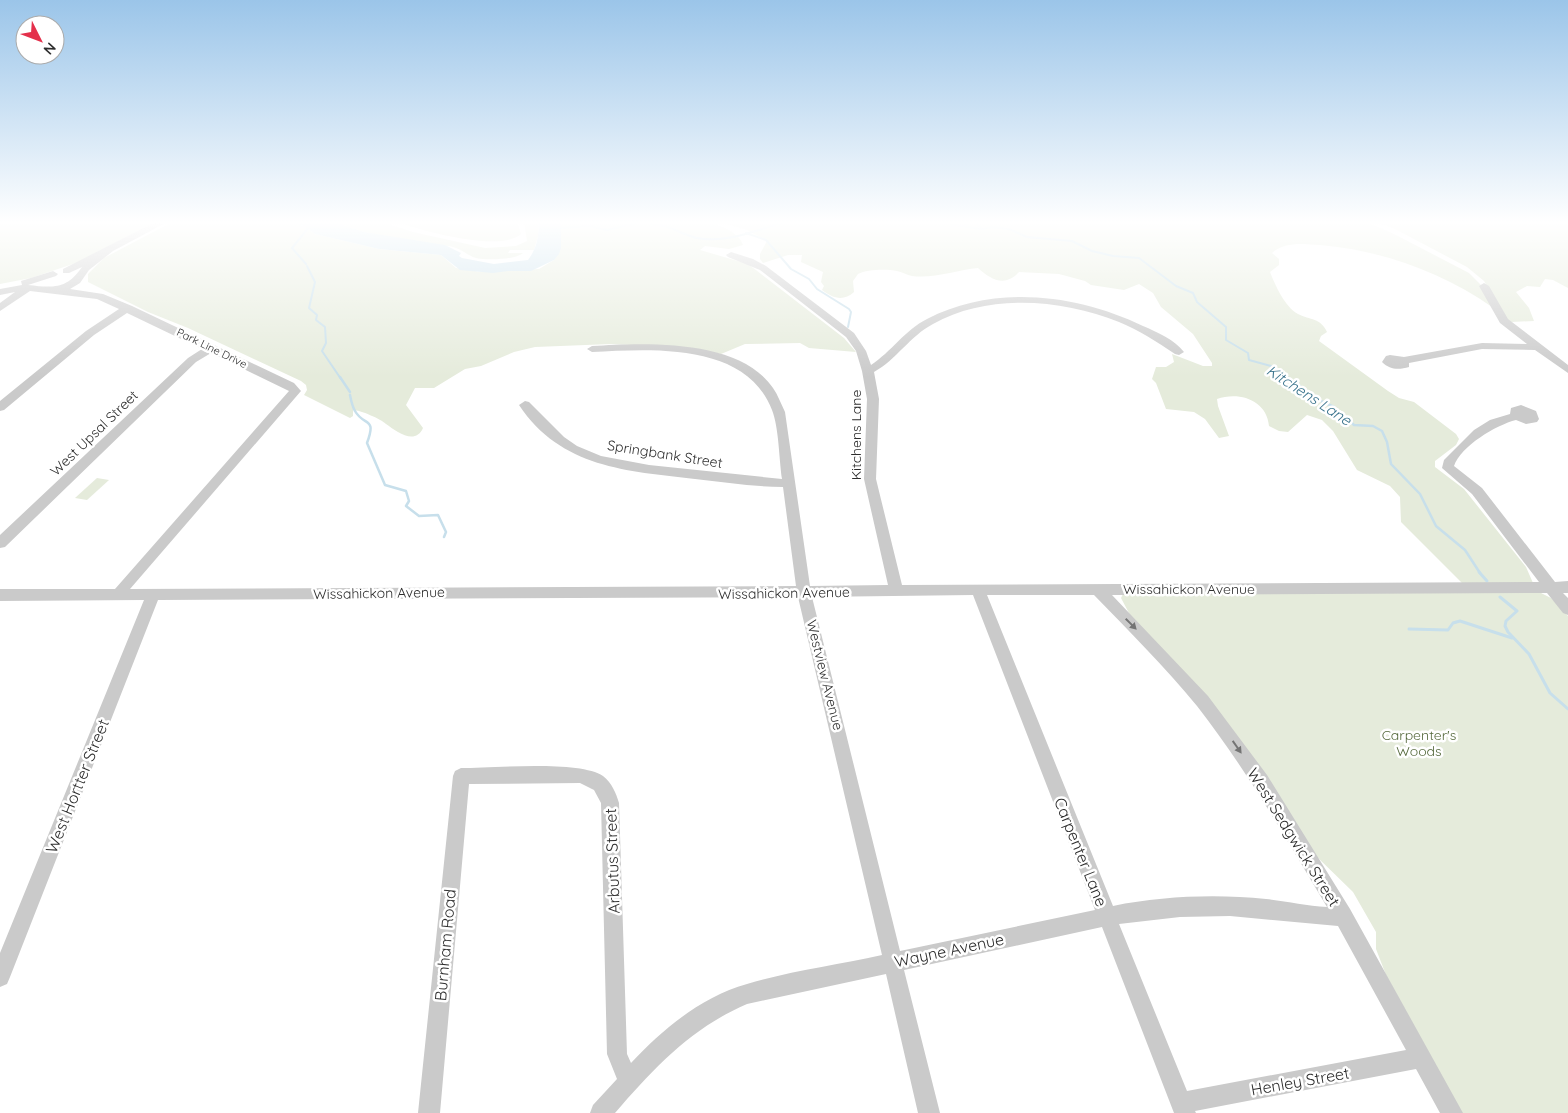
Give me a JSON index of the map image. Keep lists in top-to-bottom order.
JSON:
{
  "streets": {
    "street": [
      "Park Line Drive",
      "West Upsal Street",
      "Kitchens Lane",
      "Springbank Street",
      "Wissahickon Avenue",
      "Westview Avenue",
      "West Hortter Street",
      "West Sedgwick Street",
      "Carpenter Lane",
      "Arbutus Street",
      "Burnham Road",
      "Wayne Avenue",
      "Henley Street"
    ]
  },
  "crossings": [
    ["Park Line Drive", "West Upsal Street"],
    ["Park Line Drive", "Wissahickon Avenue"],
    ["Kitchens Lane", "Wissahickon Avenue"],
    ["Springbank Street", "Westview Avenue"],
    ["Wissahickon Avenue", "Westview Avenue"],
    ["Wissahickon Avenue", "West Hortter Street"],
    ["Wissahickon Avenue", "West Sedgwick Street"],
    ["Wissahickon Avenue", "Carpenter Lane"],
    ["Westview Avenue", "Wayne Avenue"],
    ["West Sedgwick Street", "Wayne Avenue"],
    ["West Sedgwick Street", "Henley Street"],
    ["Carpenter Lane", "Wayne Avenue"],
    ["Carpenter Lane", "Henley Street"],
    ["Arbutus Street", "Burnham Road"],
    ["Arbutus Street", "Wayne Avenue"]
  ],
  "one_way": ["West Sedgwick Street"],
  "water": ["Kitchens Lane"],
  "parks": ["Carpenter's Woods"],
  "north": "bottom right"
}
